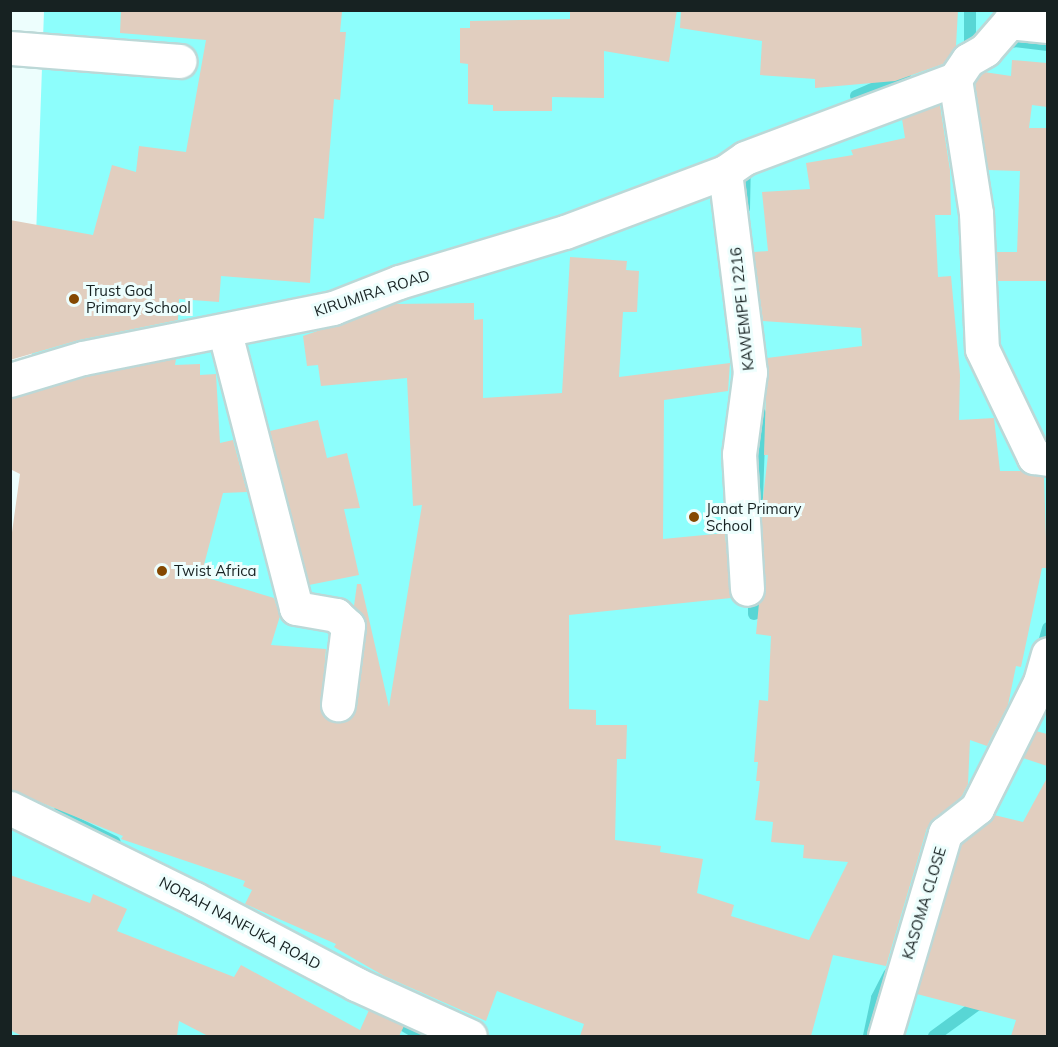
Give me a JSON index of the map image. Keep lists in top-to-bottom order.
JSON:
{
  "streets": {
    "street": [
      "KIRUMIRA ROAD",
      "KAWEMPE I 2216",
      "KASOMA CLOSE",
      "NORAH NANFUKA ROAD"
    ]
  },
  "crossings": [
    ["KIRUMIRA ROAD", "KAWEMPE I 2216"]
  ],
  "places": ["Trust God Primary School", "Janat Primary School", "Twist Africa"]
}
